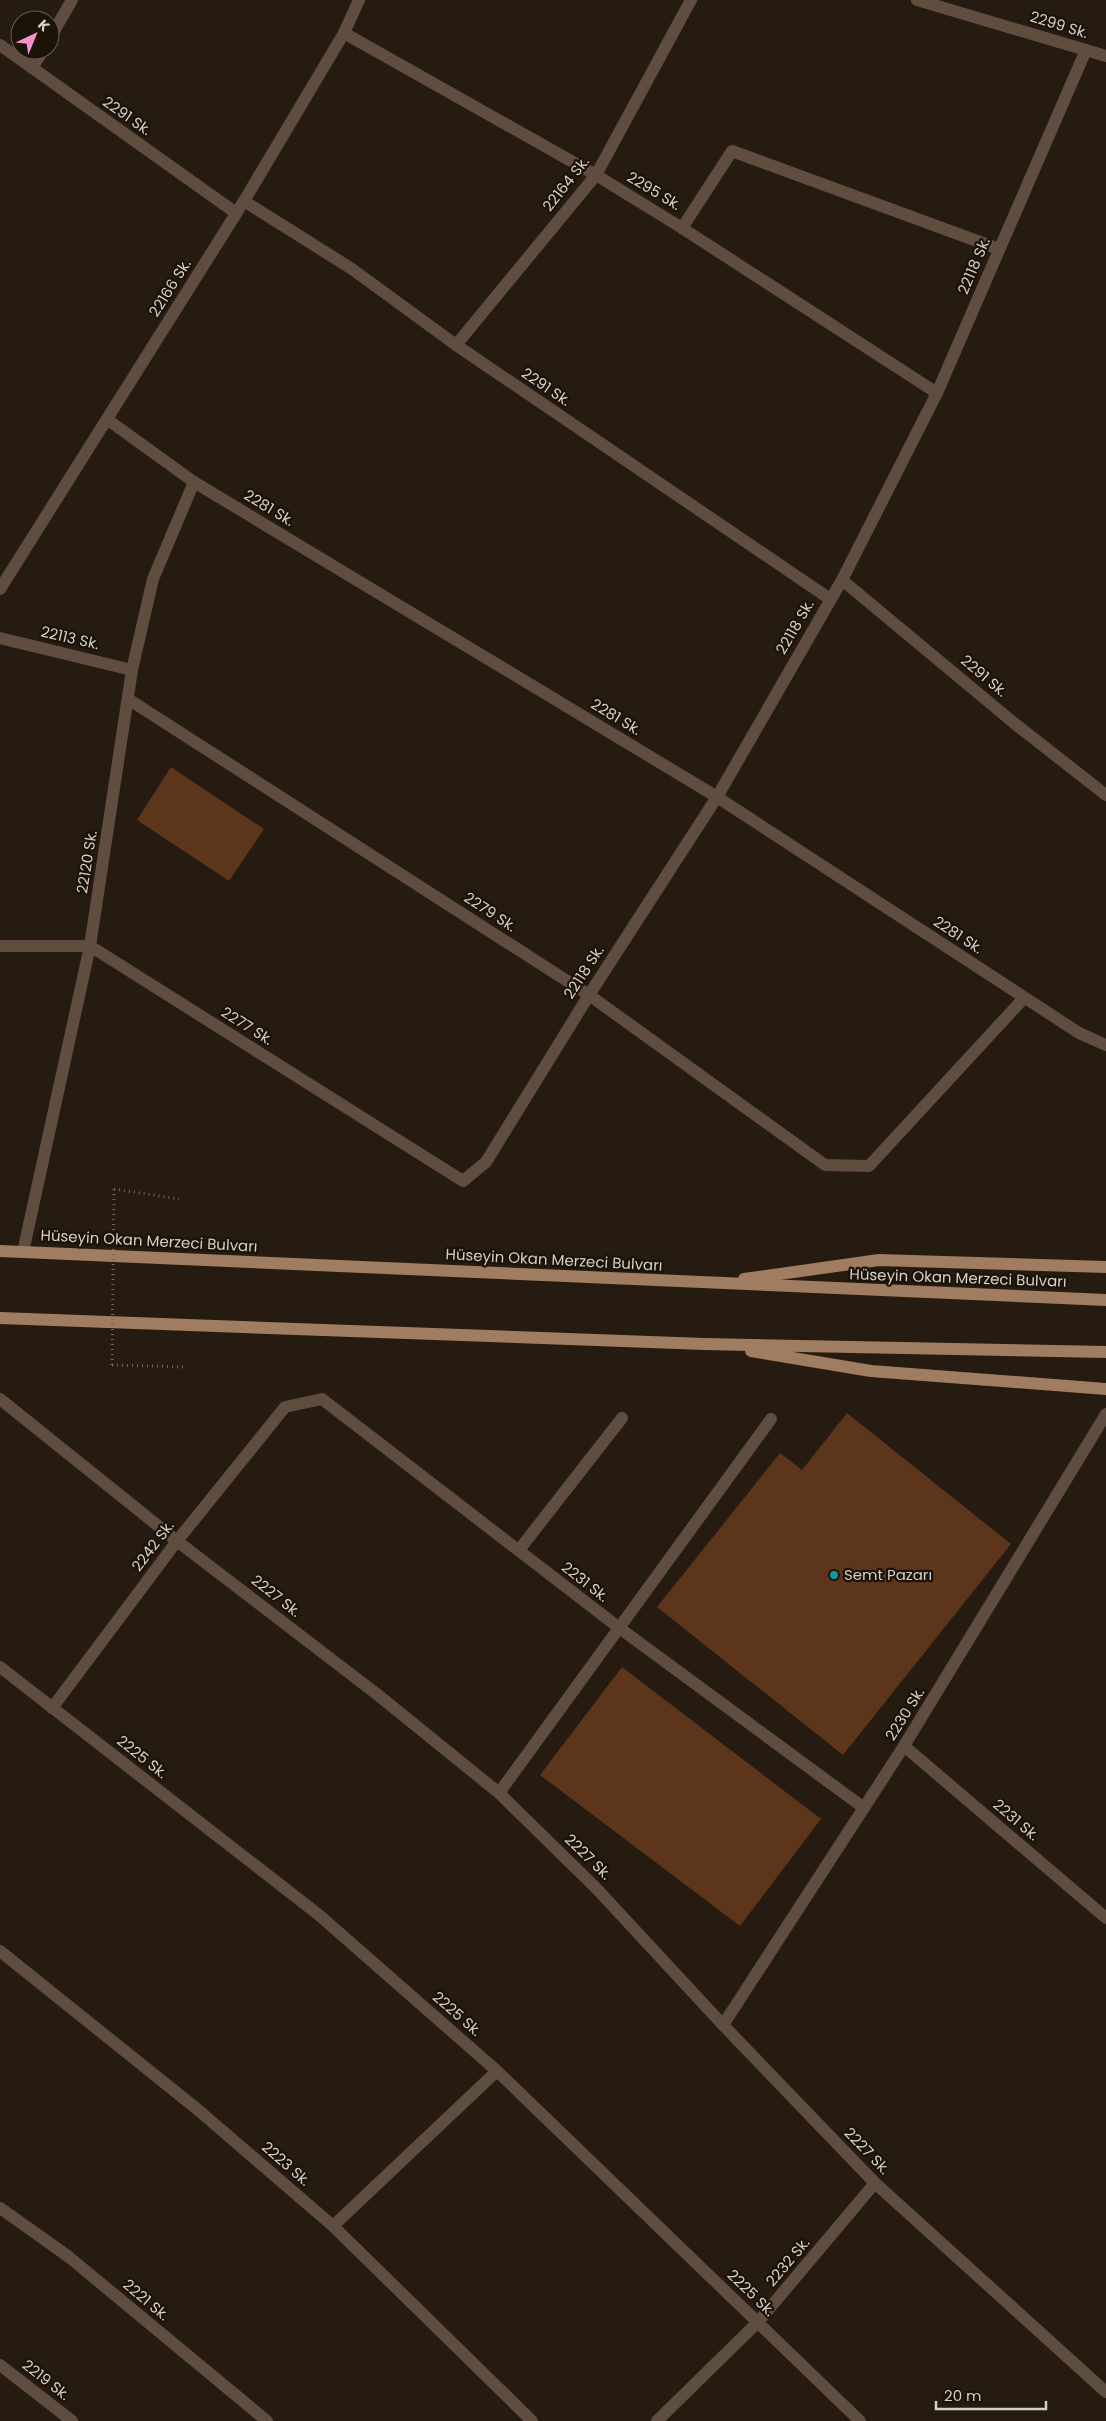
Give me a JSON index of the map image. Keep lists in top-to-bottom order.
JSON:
{
  "streets": {
    "main road": ["Hüseyin Okan Merzeci Bulvarı"],
    "street": [
      "2299 Sk.",
      "2291 Sk.",
      "22164 Sk.",
      "2295 Sk.",
      "22118 Sk.",
      "22166 Sk.",
      "2281 Sk.",
      "22113 Sk.",
      "22120 Sk.",
      "2279 Sk.",
      "2277 Sk.",
      "2242 Sk.",
      "2231 Sk.",
      "2227 Sk.",
      "2230 Sk.",
      "2225 Sk.",
      "2223 Sk.",
      "2232 Sk.",
      "2221 Sk.",
      "2219 Sk."
    ]
  },
  "crossings": [
    ["2299 Sk.", "22118 Sk."],
    ["2291 Sk.", "22164 Sk."],
    ["2291 Sk.", "22118 Sk."],
    ["2291 Sk.", "22166 Sk."],
    ["22164 Sk.", "2295 Sk."],
    ["2295 Sk.", "22118 Sk."],
    ["2295 Sk.", "22166 Sk."],
    ["22118 Sk.", "2281 Sk."],
    ["22118 Sk.", "2279 Sk."],
    ["22118 Sk.", "2277 Sk."],
    ["22166 Sk.", "2281 Sk."],
    ["2281 Sk.", "22120 Sk."],
    ["2281 Sk.", "2279 Sk."],
    ["22113 Sk.", "22120 Sk."],
    ["22120 Sk.", "2279 Sk."],
    ["22120 Sk.", "2277 Sk."],
    ["22120 Sk.", "Hüseyin Okan Merzeci Bulvarı"],
    ["2242 Sk.", "2231 Sk."],
    ["2242 Sk.", "2227 Sk."],
    ["2242 Sk.", "2225 Sk."],
    ["2231 Sk.", "2230 Sk."],
    ["2227 Sk.", "2230 Sk."],
    ["2227 Sk.", "2232 Sk."],
    ["2225 Sk.", "2232 Sk."]
  ],
  "places": ["Semt Pazarı"],
  "scale_bar": "20 m",
  "north": "top right"
}
